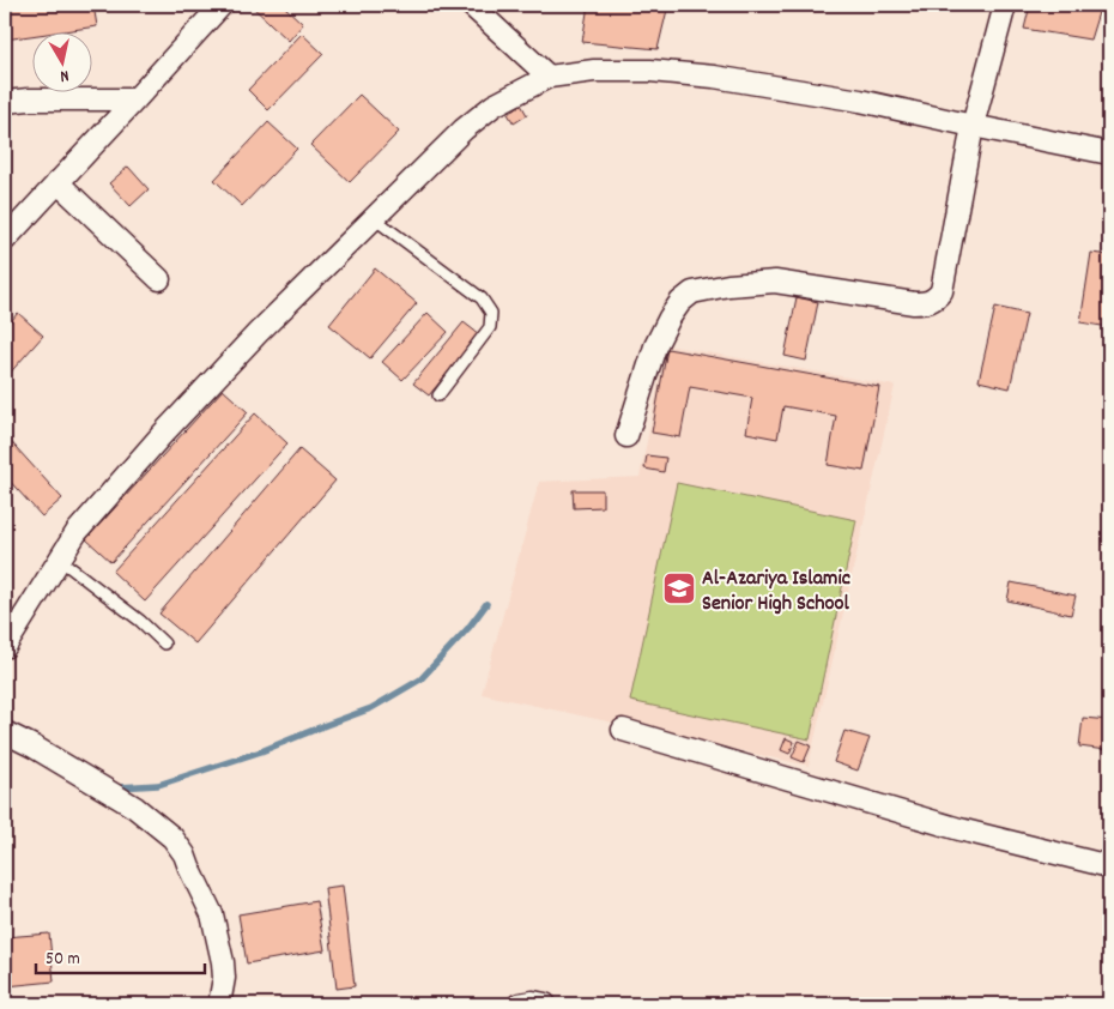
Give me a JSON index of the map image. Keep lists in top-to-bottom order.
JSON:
{
  "places": {
    "school or university": ["Al-Azariya Islamic Senior High School"]
  },
  "scale_bar": "50 m",
  "north": "bottom"
}
